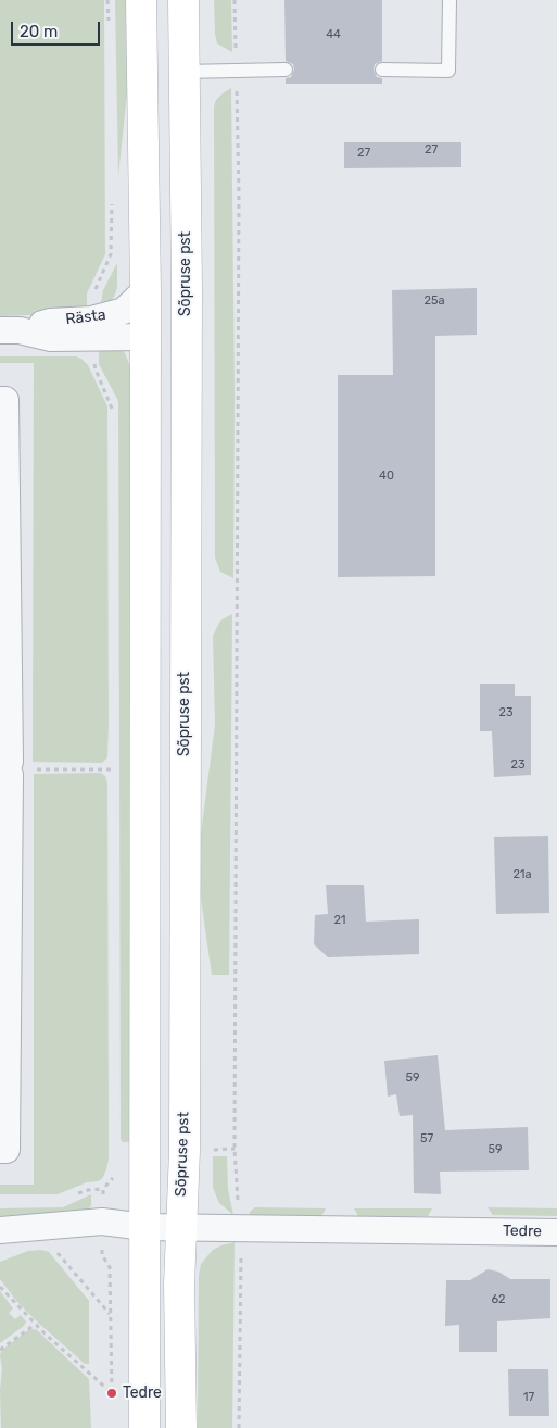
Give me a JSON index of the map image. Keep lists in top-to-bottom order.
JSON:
{
  "streets": {
    "main road": ["Sõpruse pst"],
    "street": ["Rästa", "Tedre"]
  },
  "crossings": [
    ["Sõpruse pst", "Tedre"]
  ],
  "places": ["Tedre"],
  "house_numbers": [
    "44",
    "27",
    "27",
    "25a",
    "40",
    "23",
    "23",
    "21a",
    "21",
    "59",
    "57",
    "59",
    "62",
    "17"
  ],
  "scale_bar": "20 m"
}
